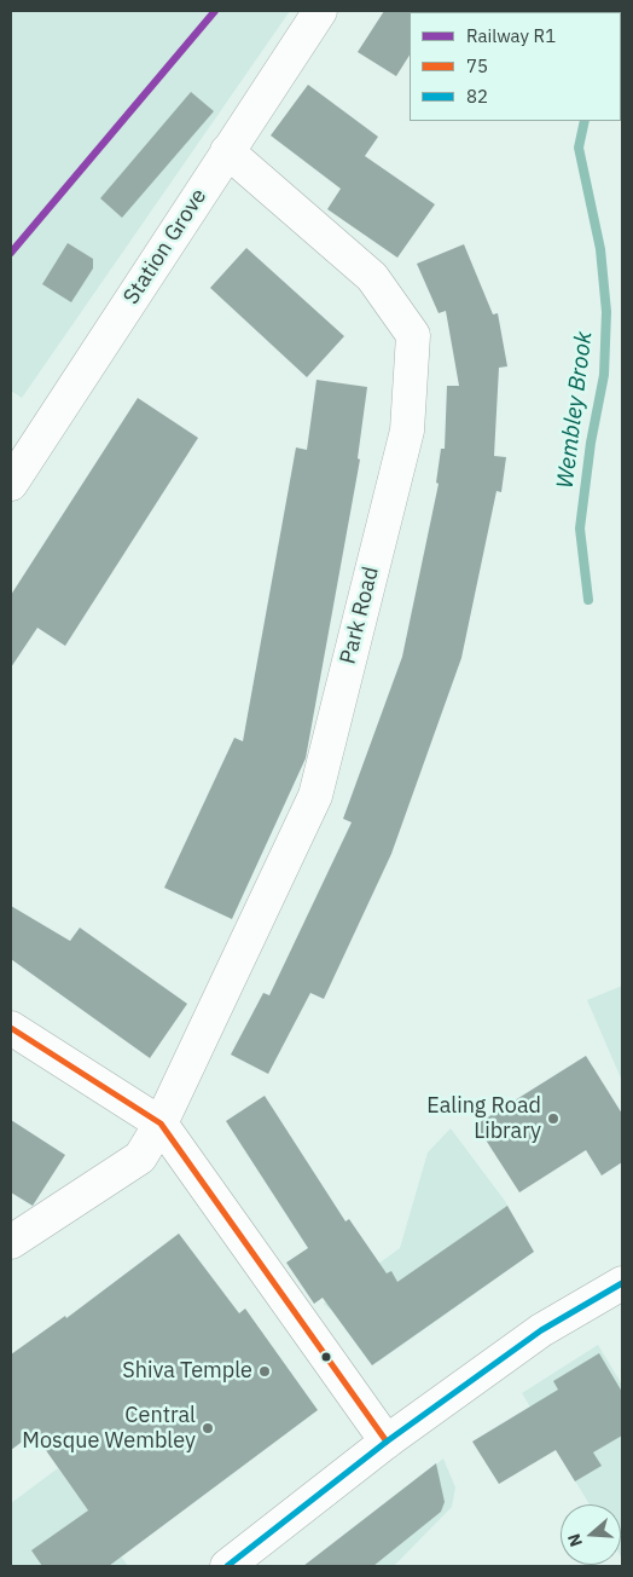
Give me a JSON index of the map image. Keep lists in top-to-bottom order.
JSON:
{
  "streets": {
    "street": ["Station Grove", "Park Road"]
  },
  "crossings": [
    ["Station Grove", "Park Road"]
  ],
  "water": ["Wembley Brook"],
  "places": ["Ealing Road Library", "Shiva Temple", "Central Mosque Wembley"],
  "lines": ["rail line R1", "transit line 75", "transit line 82"],
  "legend": ["Railway R1", "75", "82"],
  "north": "left"
}
